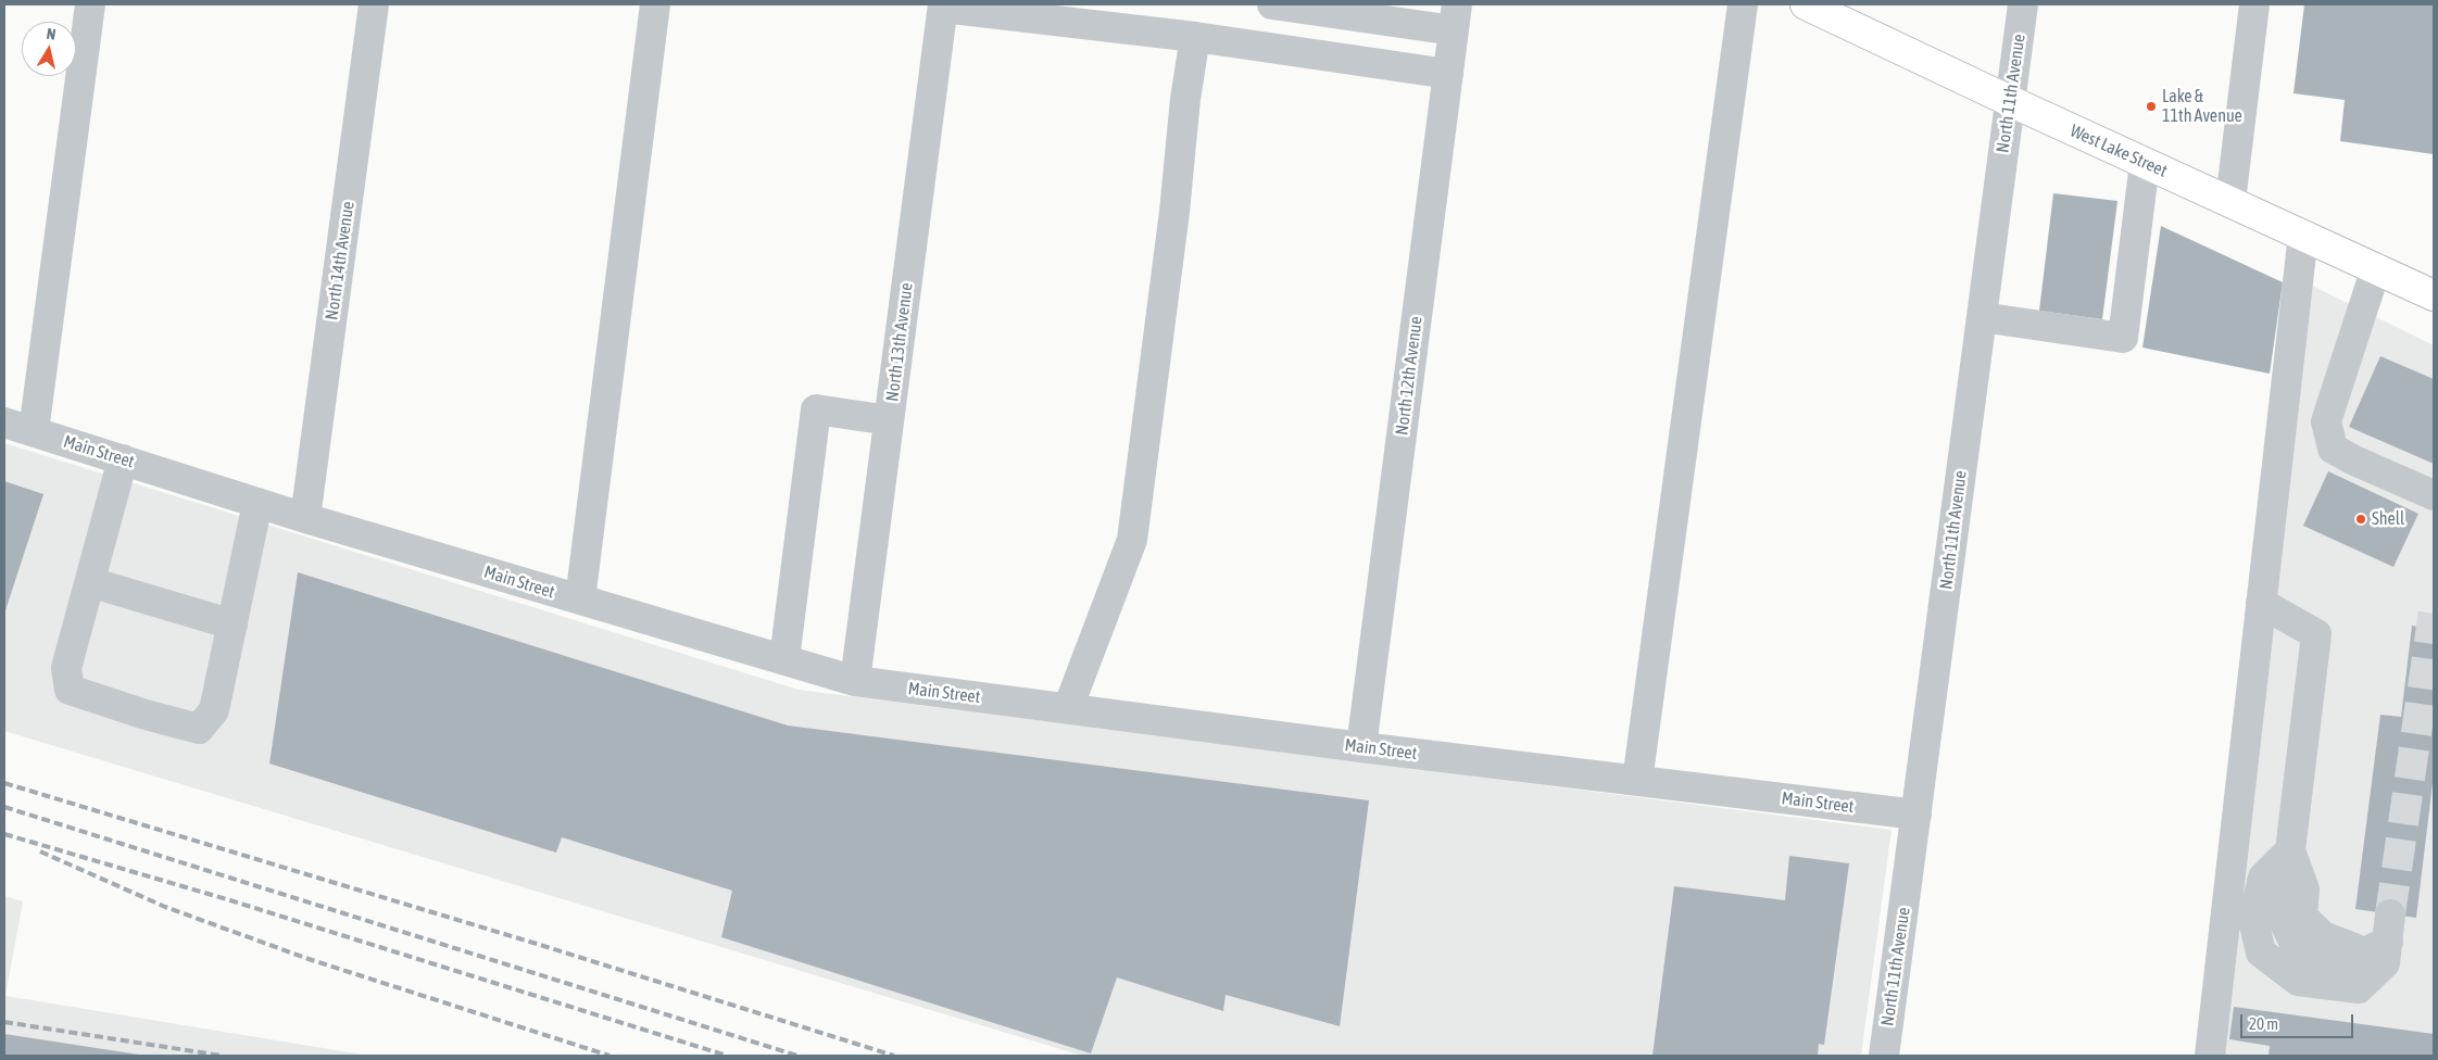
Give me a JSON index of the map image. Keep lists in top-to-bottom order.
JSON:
{
  "streets": {
    "main road": ["West Lake Street"],
    "street": [
      "North 11th Avenue",
      "North 14th Avenue",
      "North 13th Avenue",
      "North 12th Avenue",
      "Main Street"
    ]
  },
  "crossings": [
    ["North 11th Avenue", "West Lake Street"],
    ["North 11th Avenue", "Main Street"],
    ["North 14th Avenue", "Main Street"],
    ["North 13th Avenue", "Main Street"],
    ["North 12th Avenue", "Main Street"]
  ],
  "places": ["Lake & 11th Avenue", "Shell"],
  "scale_bar": "20 m",
  "north": "top"
}
